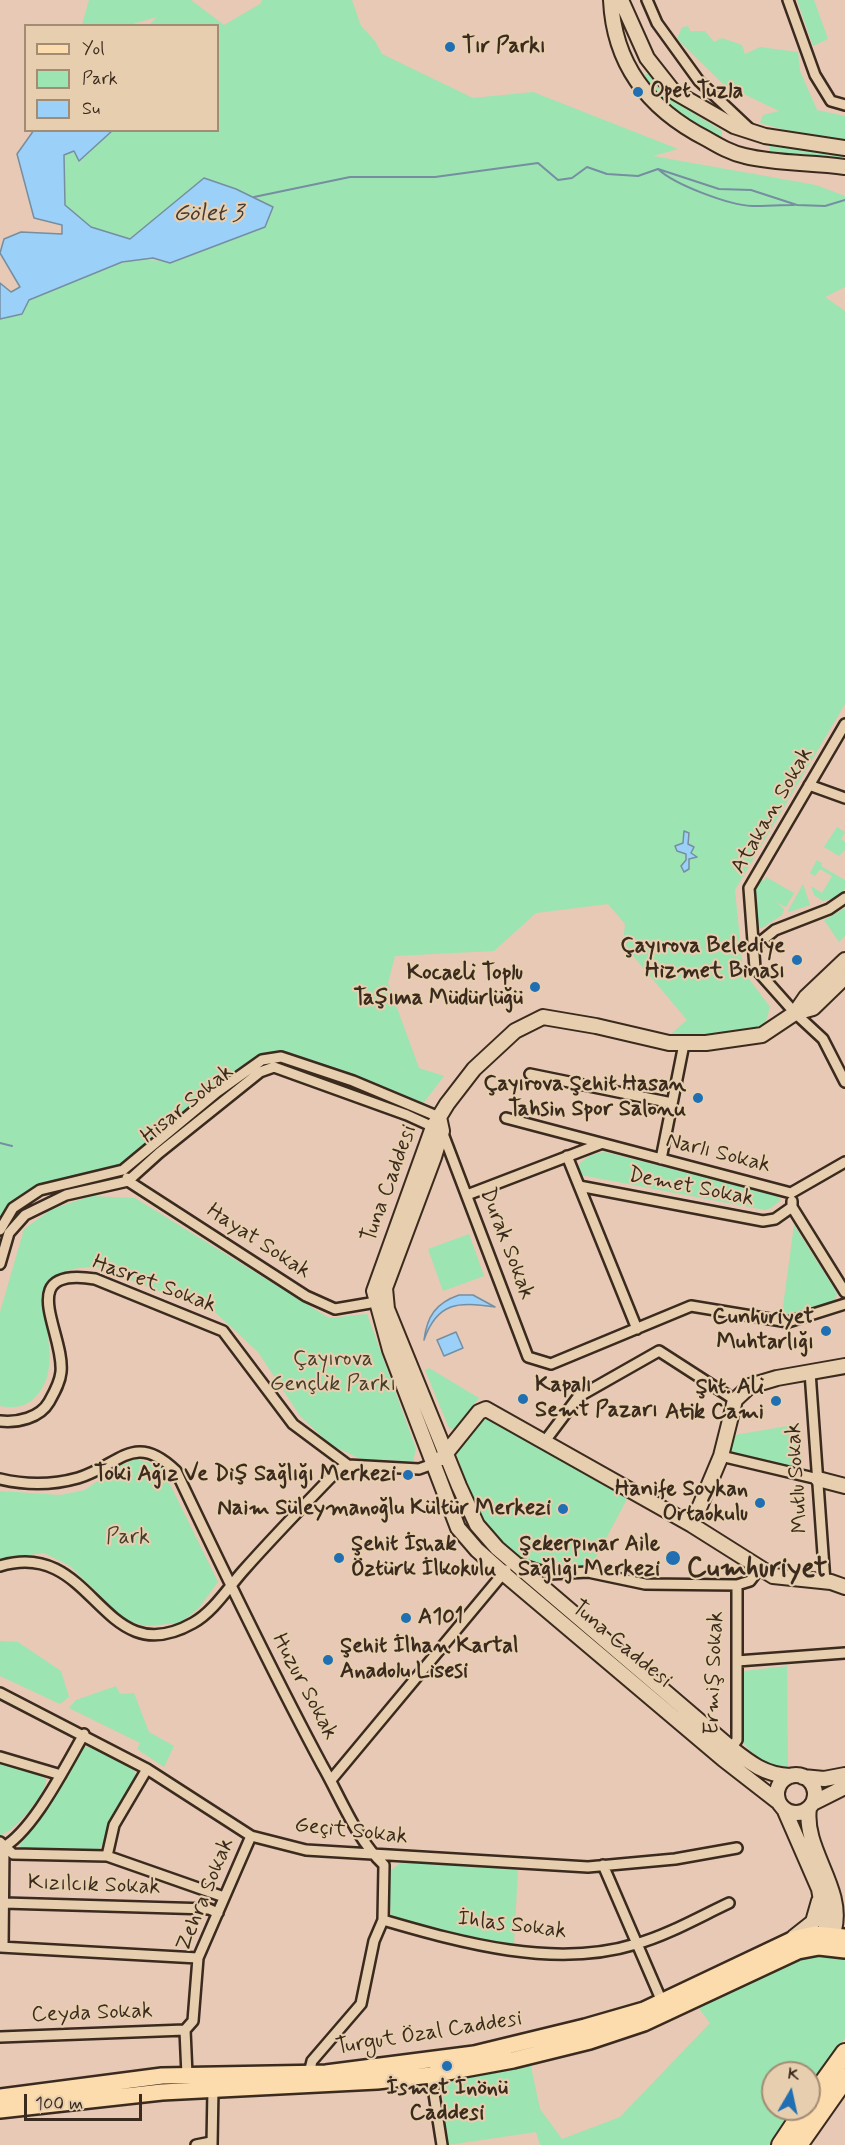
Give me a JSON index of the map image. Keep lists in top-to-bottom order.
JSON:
{
  "streets": {
    "main road": ["Turgut Özal Caddesi"],
    "street": [
      "Atakan Sokak",
      "Hisar Sokak",
      "Narlı Sokak",
      "Tuna Caddesi",
      "Demet Sokak",
      "Hayat Sokak",
      "Durak Sokak",
      "Hasret Sokak",
      "Mutlu Sokak",
      "Ermiş Sokak",
      "Huzur Sokak",
      "Geçit Sokak",
      "Kızılcık Sokak",
      "Zehra Sokak",
      "İhlas Sokak",
      "Ceyda Sokak"
    ]
  },
  "crossings": [
    ["Atakan Sokak", "Tuna Caddesi"],
    ["Hisar Sokak", "Tuna Caddesi"],
    ["Hisar Sokak", "Hayat Sokak"],
    ["Hisar Sokak", "Durak Sokak"],
    ["Tuna Caddesi", "Hayat Sokak"],
    ["Tuna Caddesi", "Durak Sokak"],
    ["Tuna Caddesi", "Ermiş Sokak"],
    ["Huzur Sokak", "Geçit Sokak"],
    ["Huzur Sokak", "İhlas Sokak"],
    ["Huzur Sokak", "Turgut Özal Caddesi"],
    ["Geçit Sokak", "Zehra Sokak"],
    ["Kızılcık Sokak", "Zehra Sokak"],
    ["Zehra Sokak", "Ceyda Sokak"],
    ["Zehra Sokak", "Turgut Özal Caddesi"]
  ],
  "districts": ["Cumhuriyet"],
  "water": ["Gölet 3"],
  "parks": ["Çayırova Gençlik Parkı", "Park"],
  "places": [
    "Tır Parkı",
    "Opet Tuzla",
    "Çayırova Belediye Hizmet Binası",
    "Kocaeli Toplu Taşıma Müdürlüğü",
    "Çayırova Şehit Hasan Tahsin Spor Salonu",
    "Cunhuriyet Muhtarlığı",
    "Kapalı Semt Pazarı",
    "Şht. Ali Atik Cami",
    "Toki Ağız Ve Diş Sağlığı Merkezi",
    "Hanife Soykan Ortaokulu",
    "Naim Süleymanoğlu Kültür Merkezi",
    "Şehit İshak Öztürk İlkokulu",
    "Şekerpınar Aile Sağlığı Merkezi",
    "A101",
    "Şehit İlhan Kartal Anadolu Lisesi",
    "İsmet İnönü Caddesi"
  ],
  "legend": ["Yol", "Park", "Su"],
  "scale_bar": "100 m",
  "north": "top"
}
